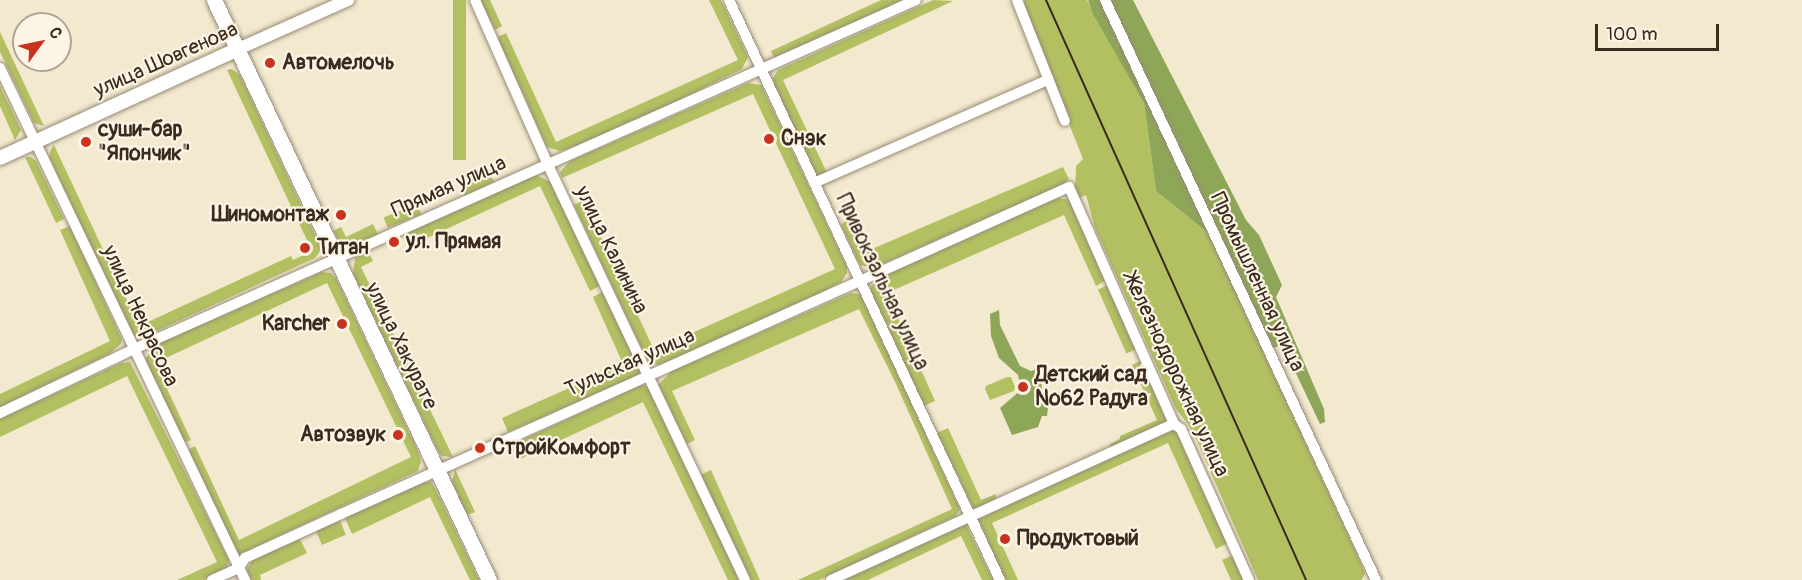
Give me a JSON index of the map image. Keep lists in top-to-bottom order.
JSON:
{
  "streets": {
    "main road": ["улица Шовгенова", "улица Хакурате"],
    "street": [
      "Прямая улица",
      "улица Калинина",
      "Привокзальная улица",
      "Промышленная улица",
      "улица Некрасова",
      "Тульская улица",
      "Железнодорожная улица"
    ]
  },
  "crossings": [
    ["улица Шовгенова", "улица Некрасова"],
    ["улица Шовгенова", "улица Хакурате"],
    ["Прямая улица", "улица Калинина"],
    ["Прямая улица", "Привокзальная улица"],
    ["Прямая улица", "улица Некрасова"],
    ["Прямая улица", "улица Хакурате"],
    ["улица Калинина", "Тульская улица"],
    ["Привокзальная улица", "Тульская улица"],
    ["улица Некрасова", "Тульская улица"],
    ["улица Хакурате", "Тульская улица"],
    ["Тульская улица", "Железнодорожная улица"]
  ],
  "places": [
    "Автомелочь",
    "Снэк",
    "суши-бар \"Япончик\"",
    "Шиномонтаж",
    "ул. Прямая",
    "Титан",
    "Karcher",
    "Детский сад №62 Радуга",
    "Автозвук",
    "СтройКомфорт",
    "Продуктовый"
  ],
  "scale_bar": "100 m",
  "north": "top right"
}
